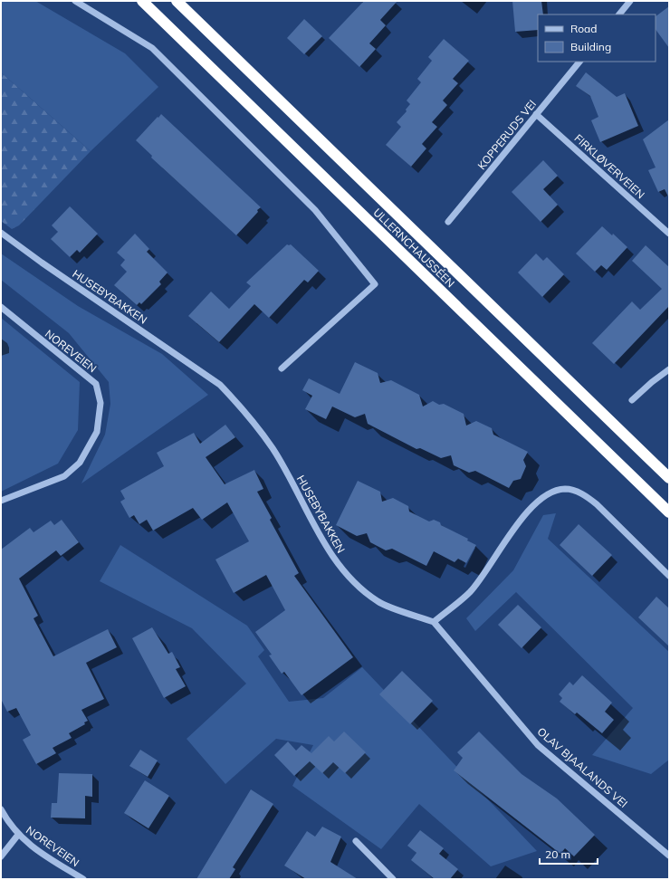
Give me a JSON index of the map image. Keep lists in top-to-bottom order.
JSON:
{
  "streets": {
    "highway": ["ULLERNCHAUSSÉEN"],
    "street": [
      "KOPPERUDS VEI",
      "FIRKLØVERVEIEN",
      "HUSEBYBAKKEN",
      "NOREVEIEN",
      "OLAV BJAALANDS VEI"
    ]
  },
  "crossings": [
    ["KOPPERUDS VEI", "FIRKLØVERVEIEN"],
    ["HUSEBYBAKKEN", "OLAV BJAALANDS VEI"]
  ],
  "legend": ["Road", "Building"],
  "scale_bar": "20 m"
}
